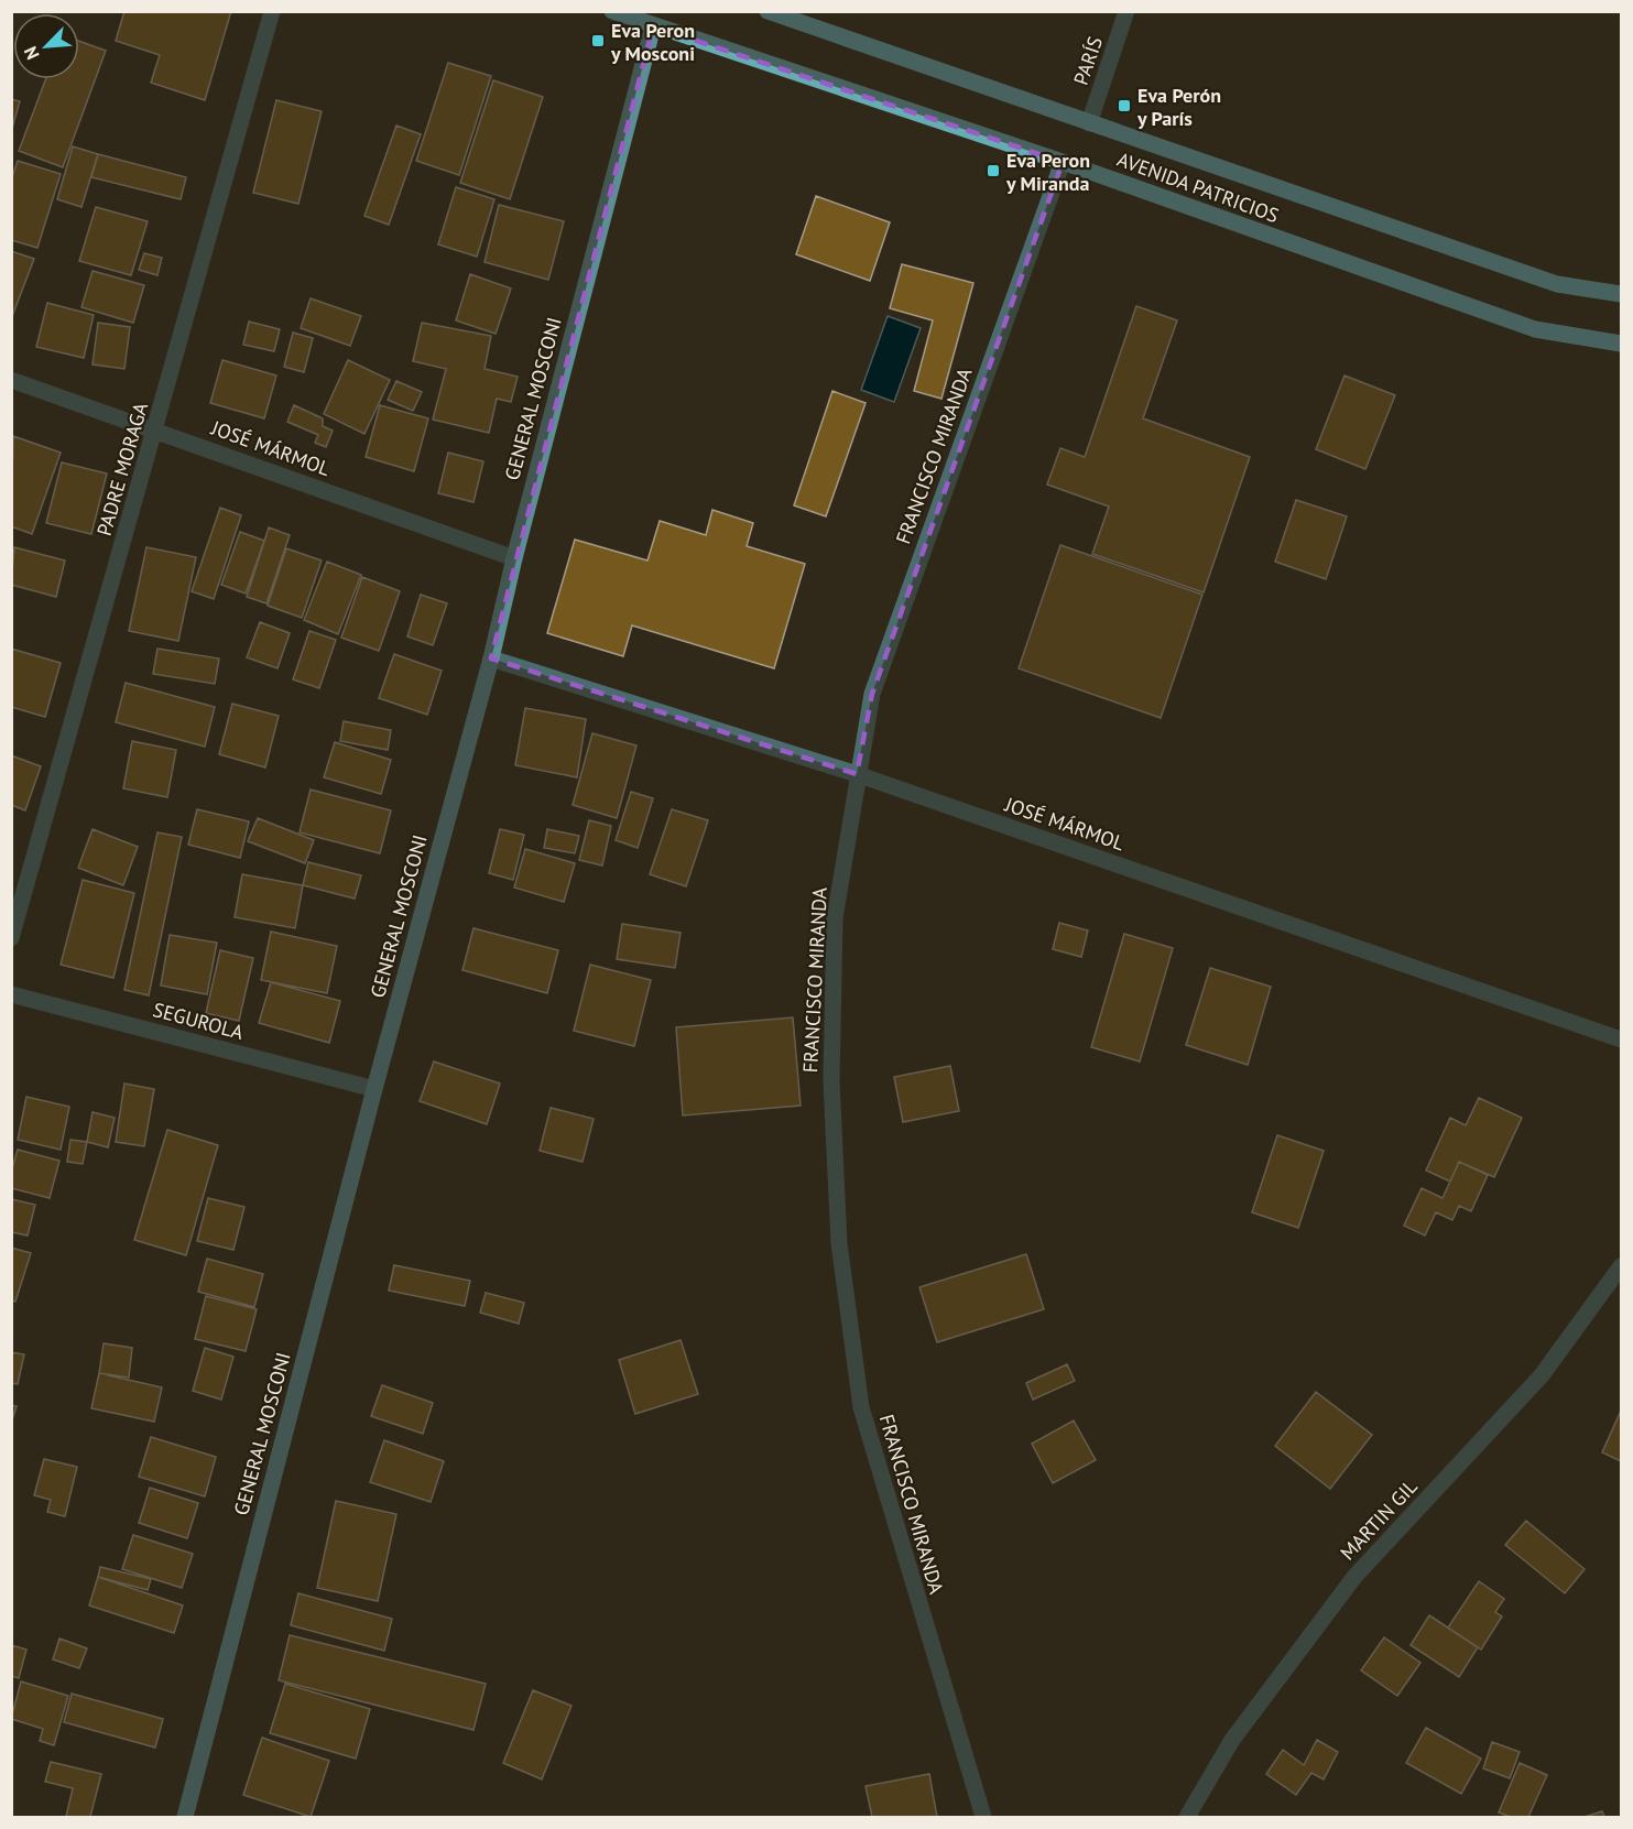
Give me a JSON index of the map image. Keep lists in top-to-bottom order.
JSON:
{
  "streets": {
    "main road": ["AVENIDA PATRICIOS"],
    "street": [
      "PARÍS",
      "GENERAL MOSCONI",
      "JOSÉ MÁRMOL",
      "FRANCISCO MIRANDA",
      "PADRE MORAGA",
      "SEGUROLA",
      "MARTIN GIL"
    ]
  },
  "crossings": [
    ["PARÍS", "AVENIDA PATRICIOS"],
    ["AVENIDA PATRICIOS", "GENERAL MOSCONI"],
    ["AVENIDA PATRICIOS", "FRANCISCO MIRANDA"],
    ["GENERAL MOSCONI", "JOSÉ MÁRMOL"],
    ["GENERAL MOSCONI", "SEGUROLA"],
    ["JOSÉ MÁRMOL", "FRANCISCO MIRANDA"],
    ["JOSÉ MÁRMOL", "PADRE MORAGA"]
  ],
  "places": {
    "transit": ["Eva Peron y Mosconi", "Eva Perón y París", "Eva Peron y Miranda"]
  },
  "north": "bottom left"
}
